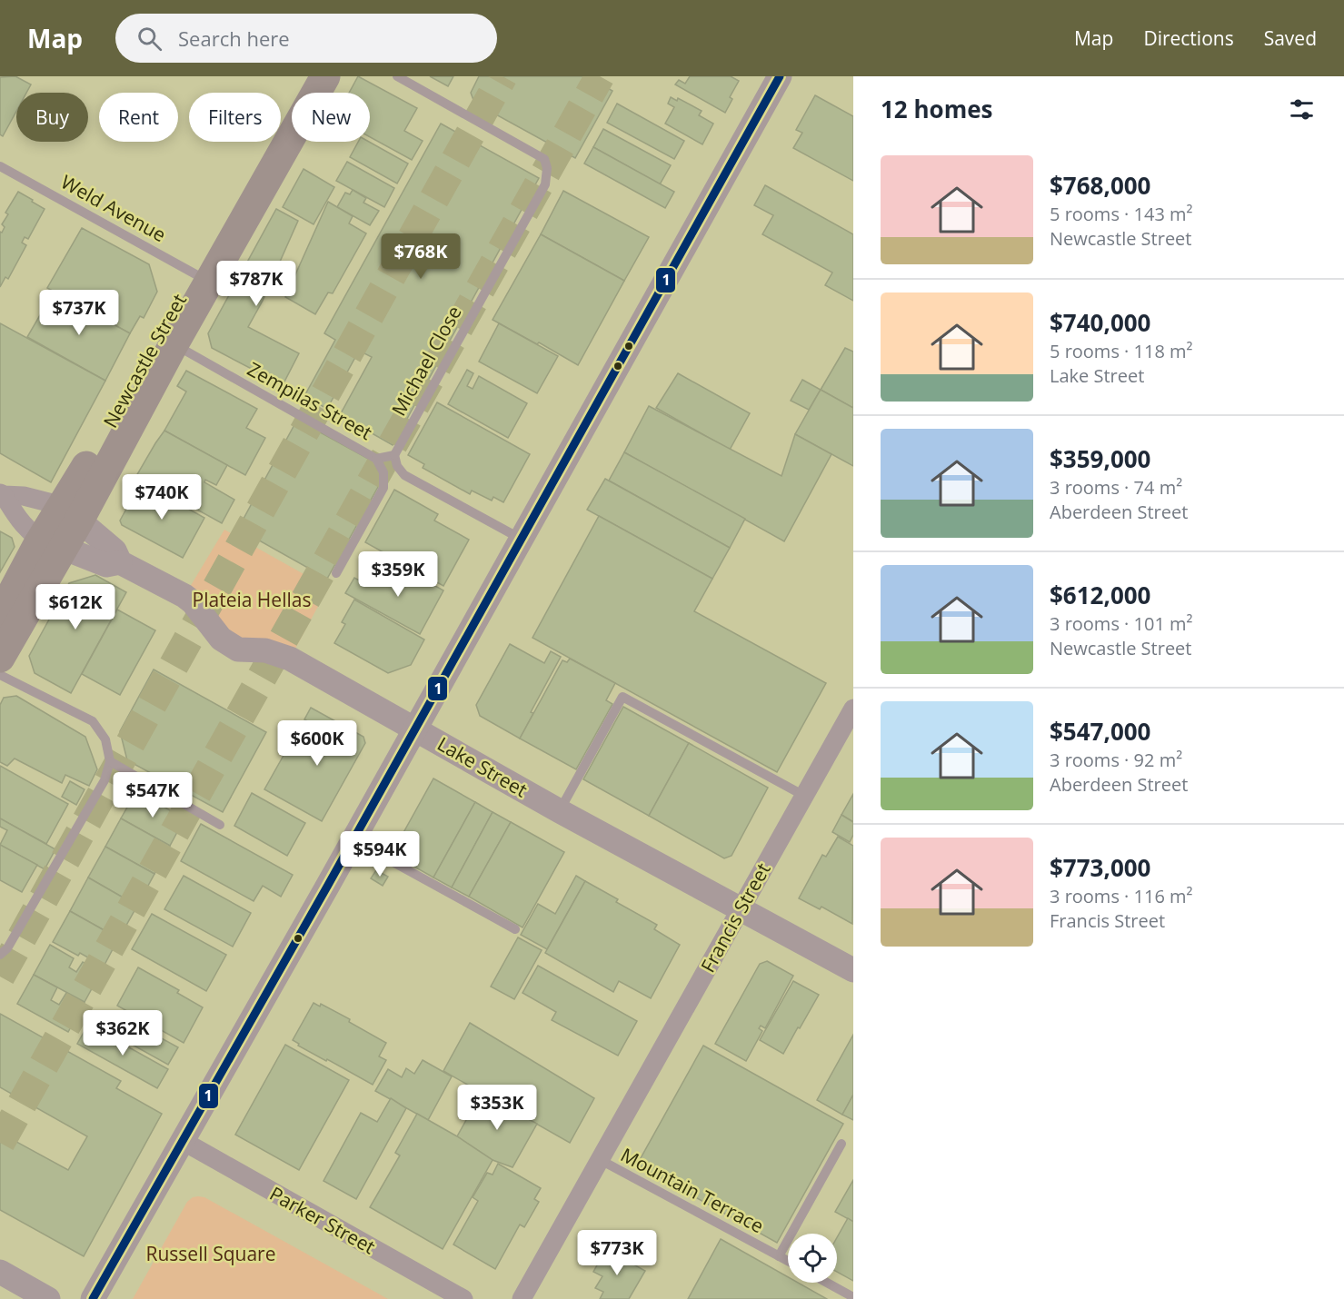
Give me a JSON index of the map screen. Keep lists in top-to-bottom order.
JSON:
{
  "streets": {
    "main road": ["Newcastle Street"],
    "street": ["Lake Street", "Francis Street", "Parker Street"],
    "lane": [
      "Weld Avenue",
      "Michael Close",
      "Zempilas Street",
      "Mountain Terrace"
    ]
  },
  "crossings": [
    ["Weld Avenue", "Newcastle Street"],
    ["Newcastle Street", "Zempilas Street"],
    ["Newcastle Street", "Lake Street"],
    ["Michael Close", "Zempilas Street"],
    ["Lake Street", "Francis Street"],
    ["Francis Street", "Mountain Terrace"]
  ],
  "parks": ["Plateia Hellas", "Russell Square"],
  "lines": ["transit line 1"],
  "page": {
    "header": "Map",
    "search": "Search here",
    "nav": ["Map", "Directions", "Saved"],
    "heading": "12 homes",
    "chip": [
      "Buy",
      "Rent",
      "Filters",
      "New"
    ],
    "list": [
      {
        "name": "$768,000",
        "note": "5 rooms · 143 m² · Newcastle Street"
      },
      {
        "name": "$740,000",
        "note": "5 rooms · 118 m² · Lake Street"
      },
      {
        "name": "$359,000",
        "note": "3 rooms · 74 m² · Aberdeen Street"
      },
      {
        "name": "$612,000",
        "note": "3 rooms · 101 m² · Newcastle Street"
      },
      {
        "name": "$547,000",
        "note": "3 rooms · 92 m² · Aberdeen Street"
      },
      {
        "name": "$773,000",
        "note": "3 rooms · 116 m² · Francis Street"
      }
    ],
    "price": [
      "$768K",
      "$787K",
      "$737K",
      "$740K",
      "$359K",
      "$612K",
      "$600K",
      "$547K",
      "$594K",
      "$362K",
      "$353K",
      "$773K"
    ]
  }
}
